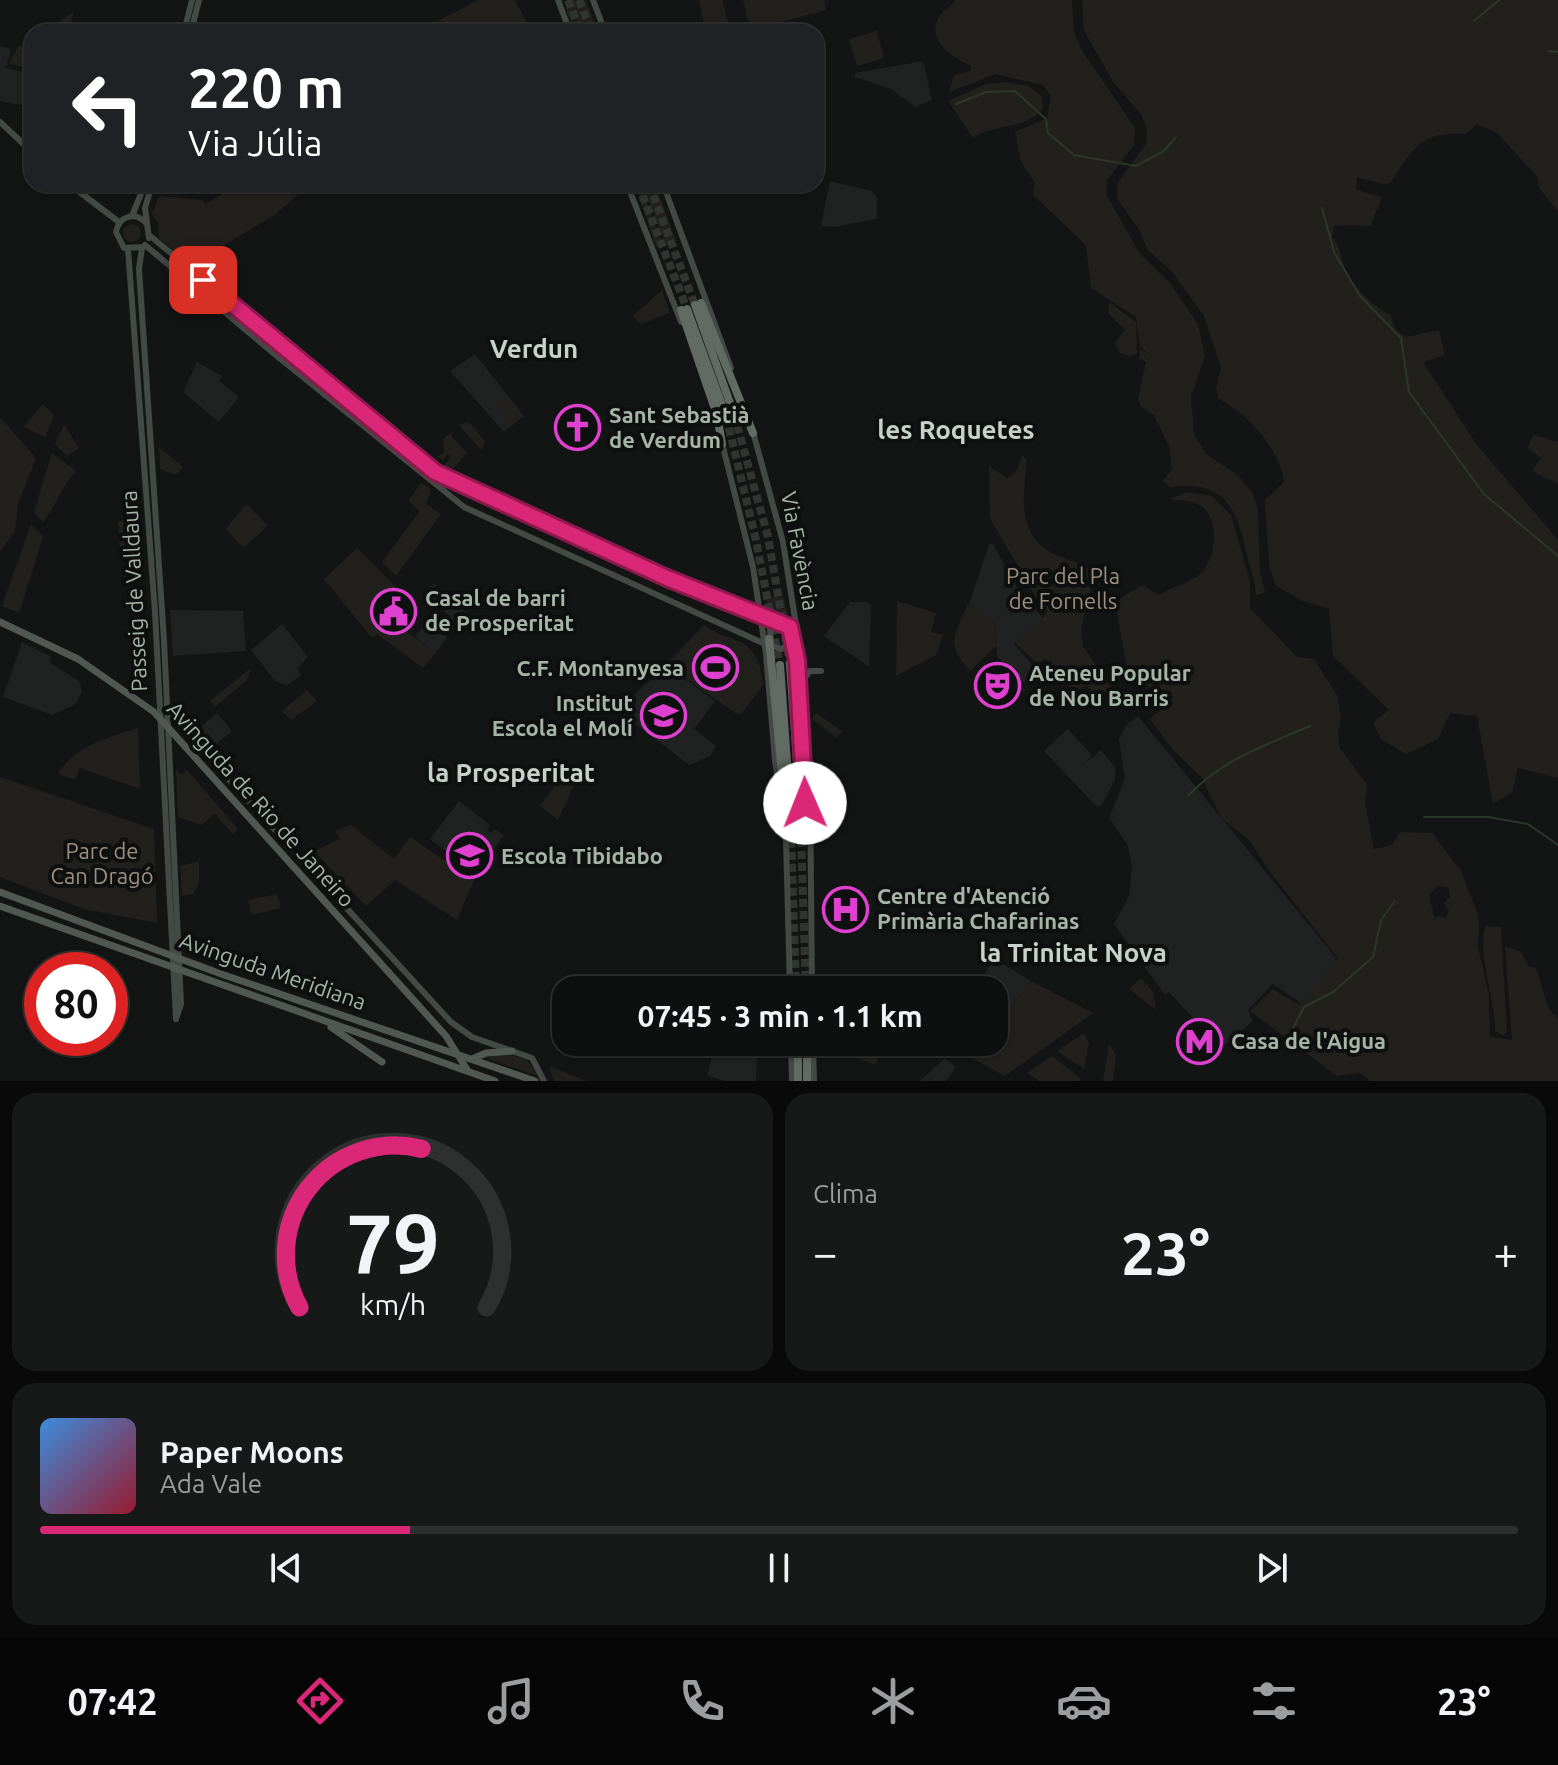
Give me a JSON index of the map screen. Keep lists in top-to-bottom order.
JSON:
{
  "streets": {
    "main road": ["Avinguda de Rio de Janeiro", "Avinguda Meridiana"],
    "street": ["Via Favència", "Passeig de Valldaura"]
  },
  "crossings": [
    ["Passeig de Valldaura", "Avinguda de Rio de Janeiro"],
    ["Avinguda de Rio de Janeiro", "Avinguda Meridiana"]
  ],
  "districts": [
    "Verdun",
    "les Roquetes",
    "la Prosperitat",
    "la Trinitat Nova"
  ],
  "parks": ["Parc del Pla de Fornells", "Parc de Can Dragó"],
  "places": {
    "church": ["Sant Sebastià de Verdum"],
    "public building": ["Casal de barri de Prosperitat"],
    "sports": ["C.F. Montanyesa"],
    "theatre": ["Ateneu Popular de Nou Barris"],
    "school or university": ["Institut Escola el Molí", "Escola Tibidabo"],
    "hospital": ["Centre d'Atenció Primària Chafarinas"],
    "metro station": ["Casa de l'Aigua"]
  },
  "page": {
    "turn": ["220 m", "Via Júlia"],
    "limit": "80",
    "trip": "07:45 · 3 min · 1.1 km",
    "tile": "Clima",
    "heat": ["−", "23°", "+"],
    "song": ["Paper Moons", "Ada Vale"],
    "tabs": ["07:42", "23°"],
    "gauge": ["79", "km/h"]
  }
}
